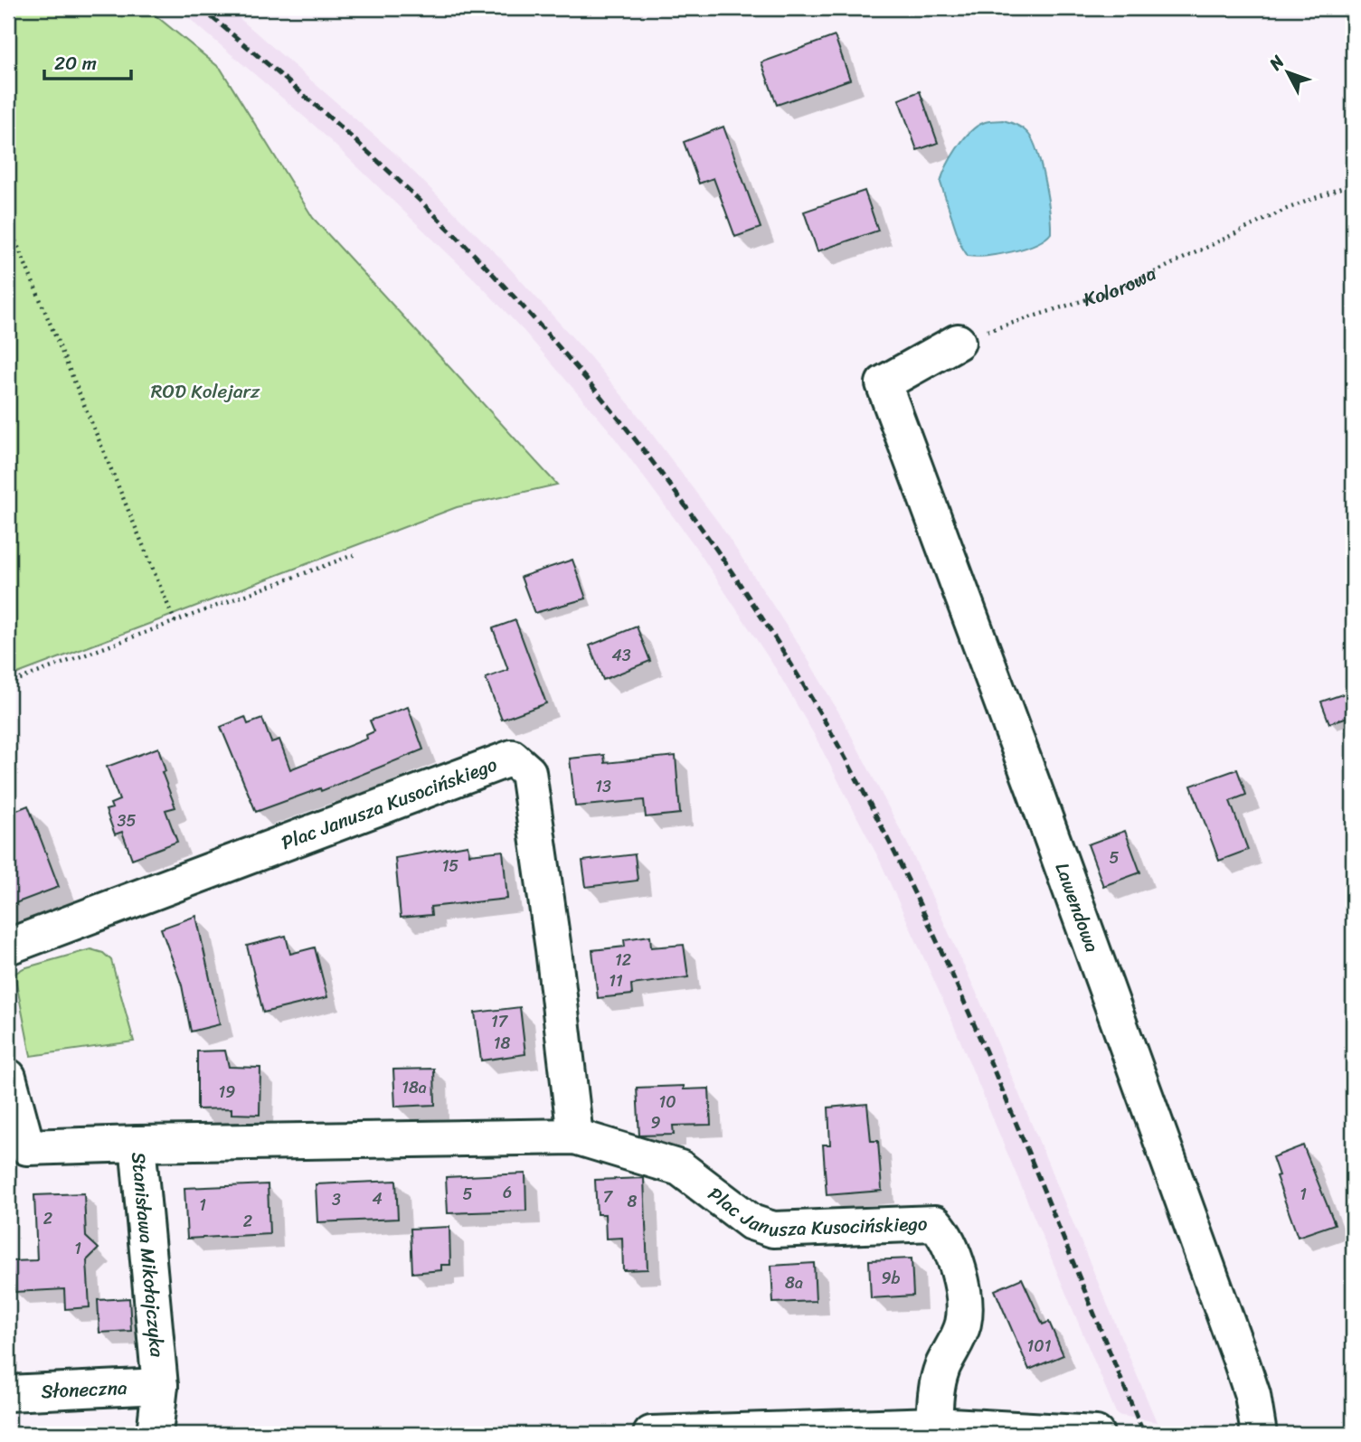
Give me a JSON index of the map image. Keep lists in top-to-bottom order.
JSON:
{
  "streets": {
    "street": [
      "Plac Janusza Kusocińskiego",
      "Lawendowa",
      "Stanisława Mikołajczyka",
      "Słoneczna"
    ],
    "path": ["Kolorowa"]
  },
  "crossings": [
    ["Kolorowa", "Lawendowa"],
    ["Plac Janusza Kusocińskiego", "Stanisława Mikołajczyka"],
    ["Stanisława Mikołajczyka", "Słoneczna"]
  ],
  "parks": ["ROD Kolejarz"],
  "house_numbers": [
    "43",
    "13",
    "35",
    "5",
    "15",
    "12",
    "11",
    "17",
    "18",
    "18a",
    "19",
    "10",
    "9",
    "6",
    "5",
    "1",
    "7",
    "4",
    "3",
    "8",
    "1",
    "2",
    "2",
    "1",
    "9b",
    "8a",
    "101"
  ],
  "scale_bar": "20 m",
  "north": "top left"
}
